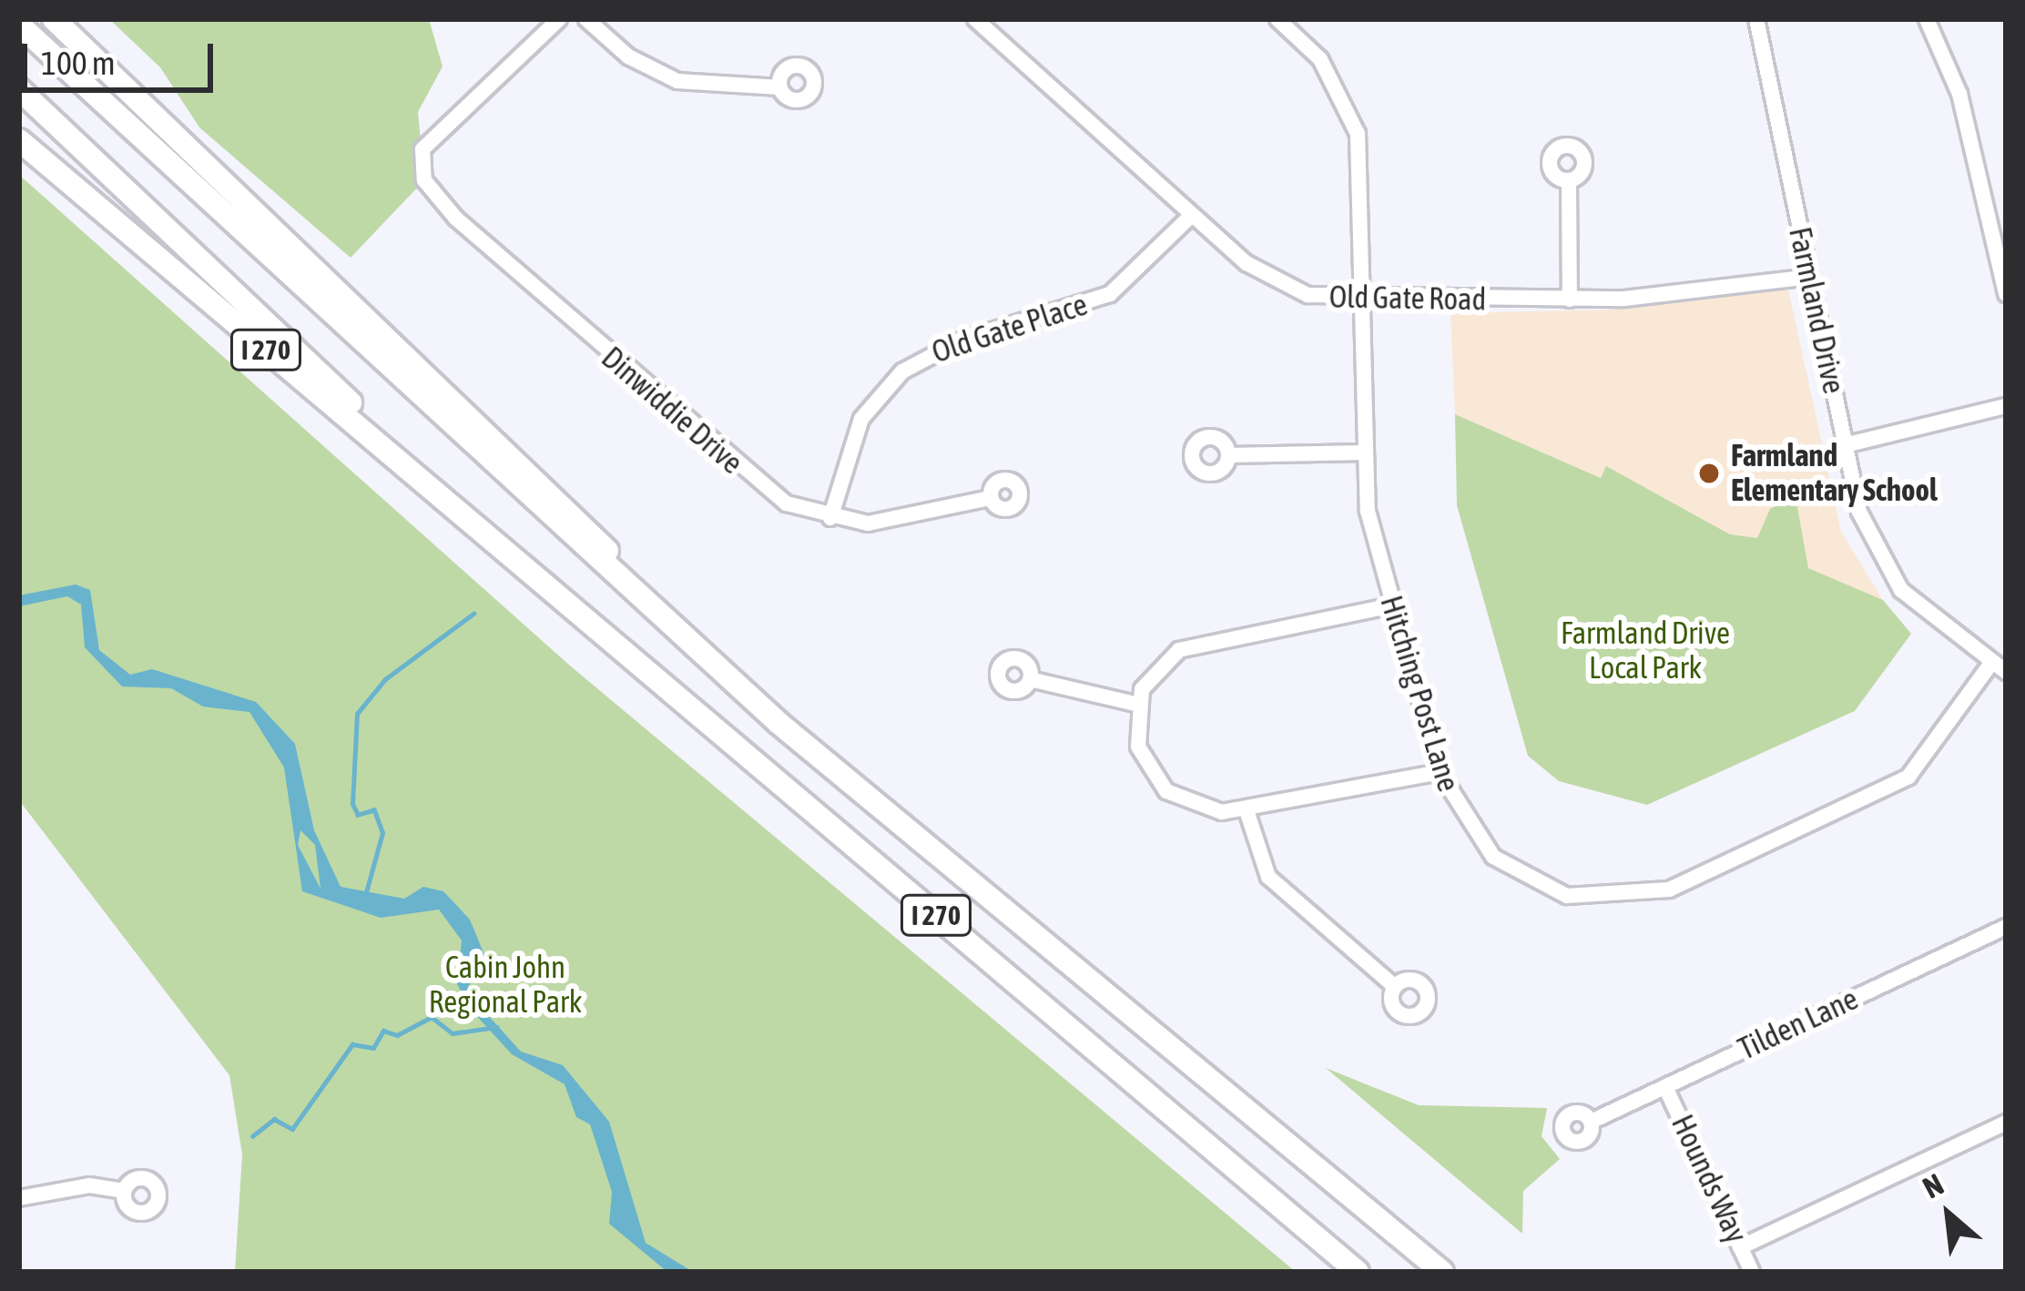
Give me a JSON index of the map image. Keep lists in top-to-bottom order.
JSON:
{
  "streets": {
    "highway": ["I 270"],
    "street": [
      "Old Gate Road",
      "Farmland Drive",
      "Old Gate Place",
      "Dinwiddie Drive",
      "Hitching Post Lane",
      "Tilden Lane",
      "Hounds Way"
    ]
  },
  "crossings": [
    ["Old Gate Road", "Farmland Drive"],
    ["Old Gate Road", "Old Gate Place"],
    ["Old Gate Road", "Hitching Post Lane"],
    ["Farmland Drive", "Hitching Post Lane"],
    ["Old Gate Place", "Dinwiddie Drive"],
    ["Tilden Lane", "Hounds Way"]
  ],
  "parks": ["Farmland Drive Local Park", "Cabin John Regional Park"],
  "places": ["Farmland Elementary School"],
  "scale_bar": "100 m",
  "north": "top left"
}
